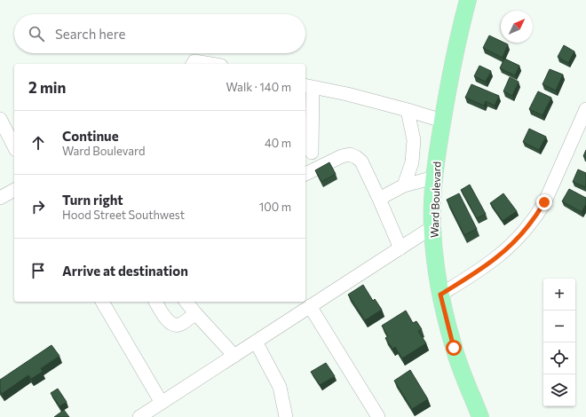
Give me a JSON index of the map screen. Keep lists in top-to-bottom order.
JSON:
{
  "streets": {
    "main road": ["Ward Boulevard"]
  },
  "north": "top right",
  "page": {
    "search": "Search here",
    "heading": ["2 min", "Walk · 140 m"],
    "list": [
      ["Continue", "Ward Boulevard", "40 m"],
      ["Turn right", "Hood Street Southwest", "100 m"],
      "Arrive at destination"
    ],
    "map_buttons": ["+", "−"]
  }
}
